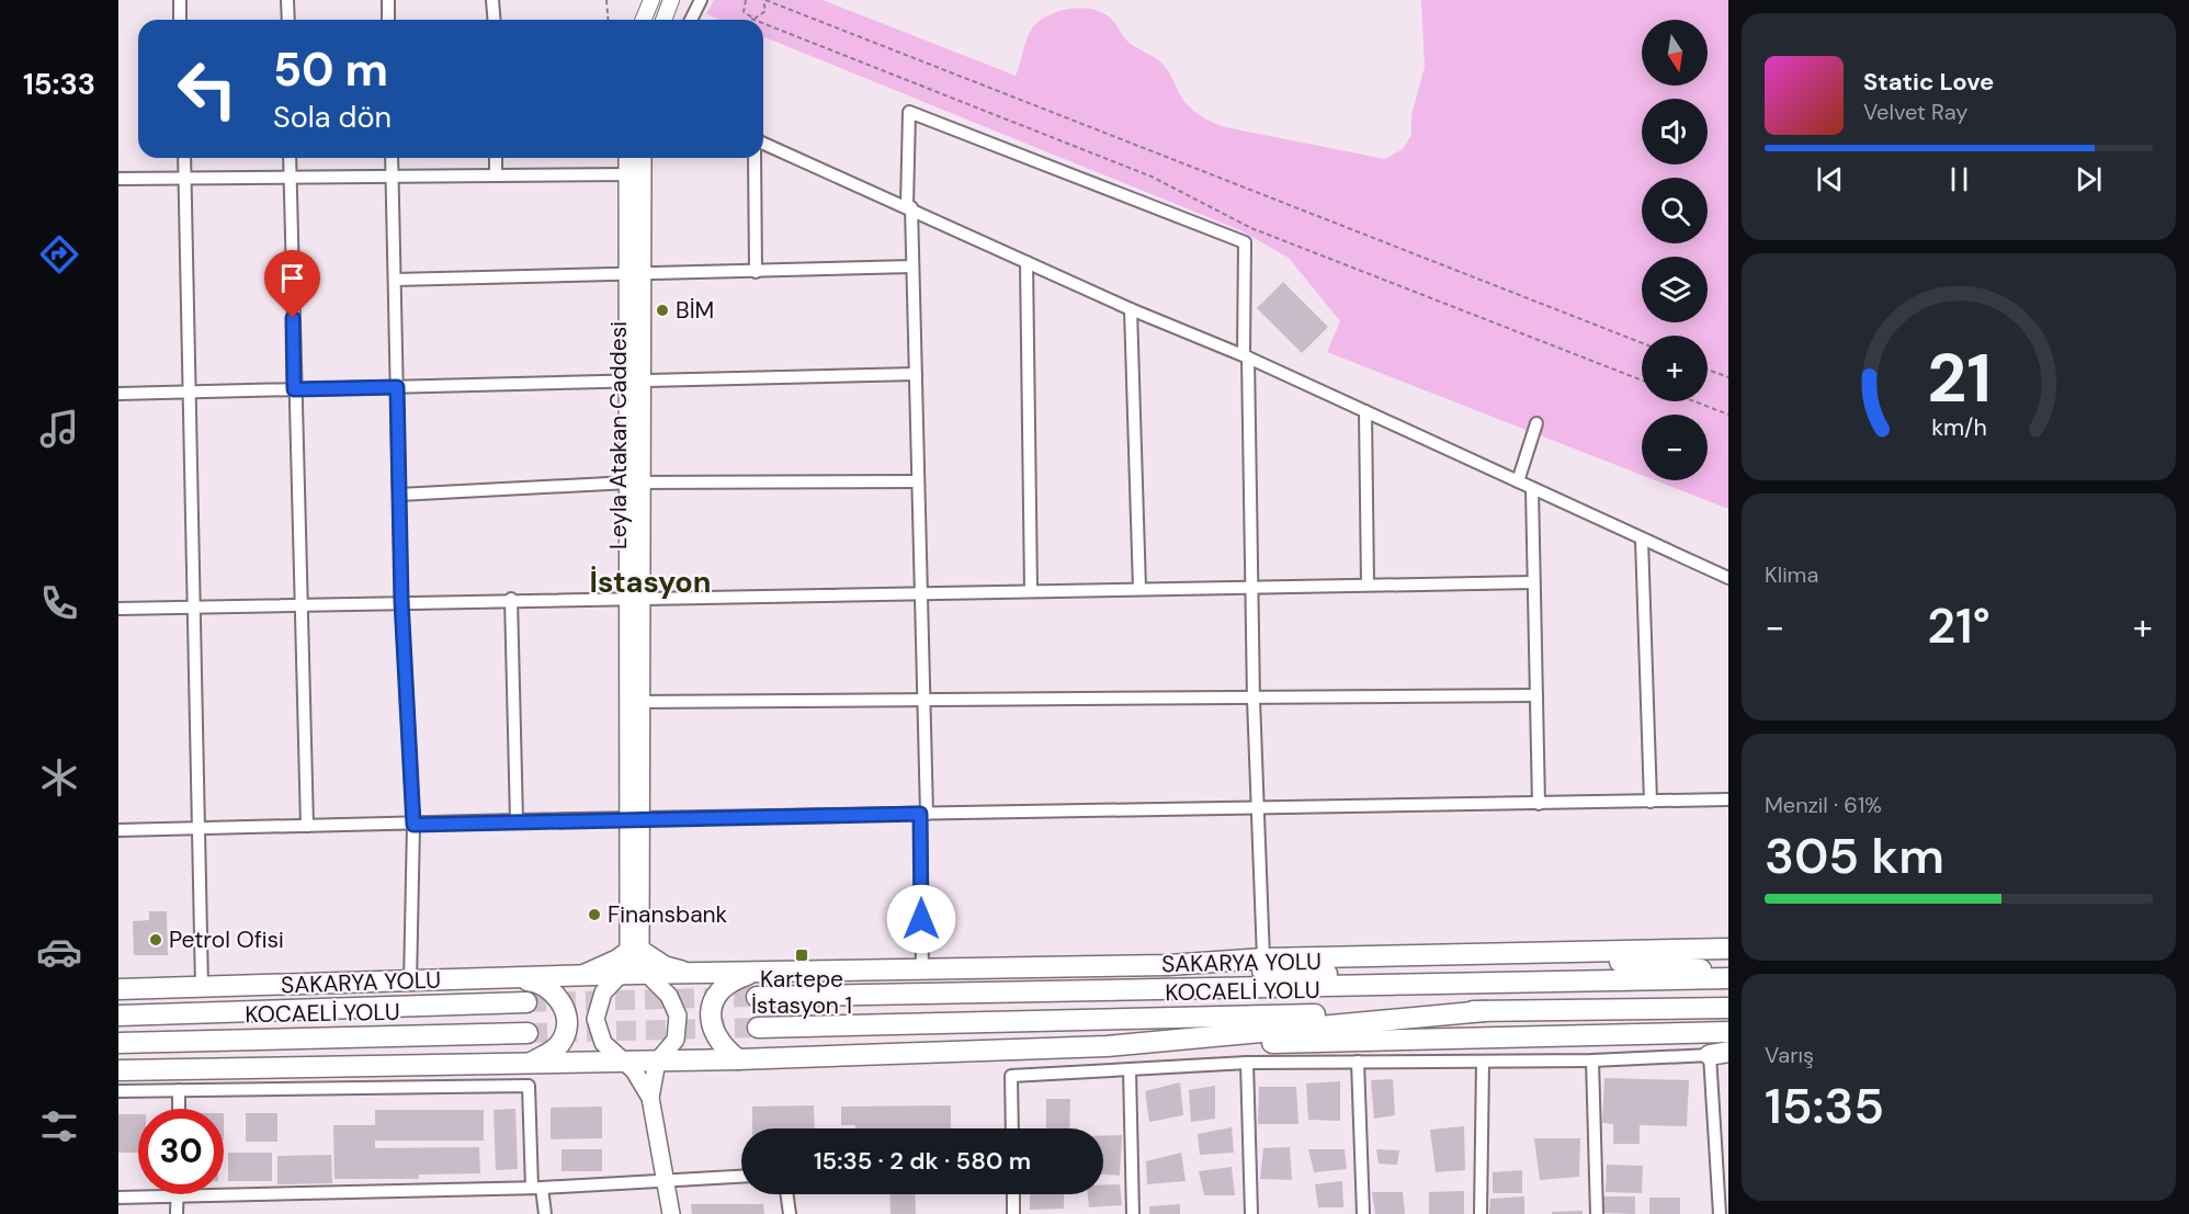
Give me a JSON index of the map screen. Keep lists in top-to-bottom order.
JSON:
{
  "streets": {
    "highway": ["SAKARYA YOLU", "KOCAELİ YOLU"],
    "main road": ["Leyla Atakan Caddesi"]
  },
  "districts": ["İstasyon"],
  "places": {
    "other": ["BİM", "Finansbank", "Petrol Ofisi"],
    "transit": ["Kartepe İstasyon 1"]
  },
  "north": "bottom",
  "page": {
    "tabs": "15:33",
    "map_buttons": ["+", "−"],
    "turn": ["50 m", "Sola dön"],
    "song": ["Static Love", "Velvet Ray"],
    "tile": [
      "Klima",
      ["Menzil · 61%", "305 km"],
      ["Varış", "15:35"]
    ],
    "heat": ["−", "21°", "+"],
    "limit": "30",
    "trip": "15:35 · 2 dk · 580 m",
    "gauge": ["21", "km/h"]
  }
}
